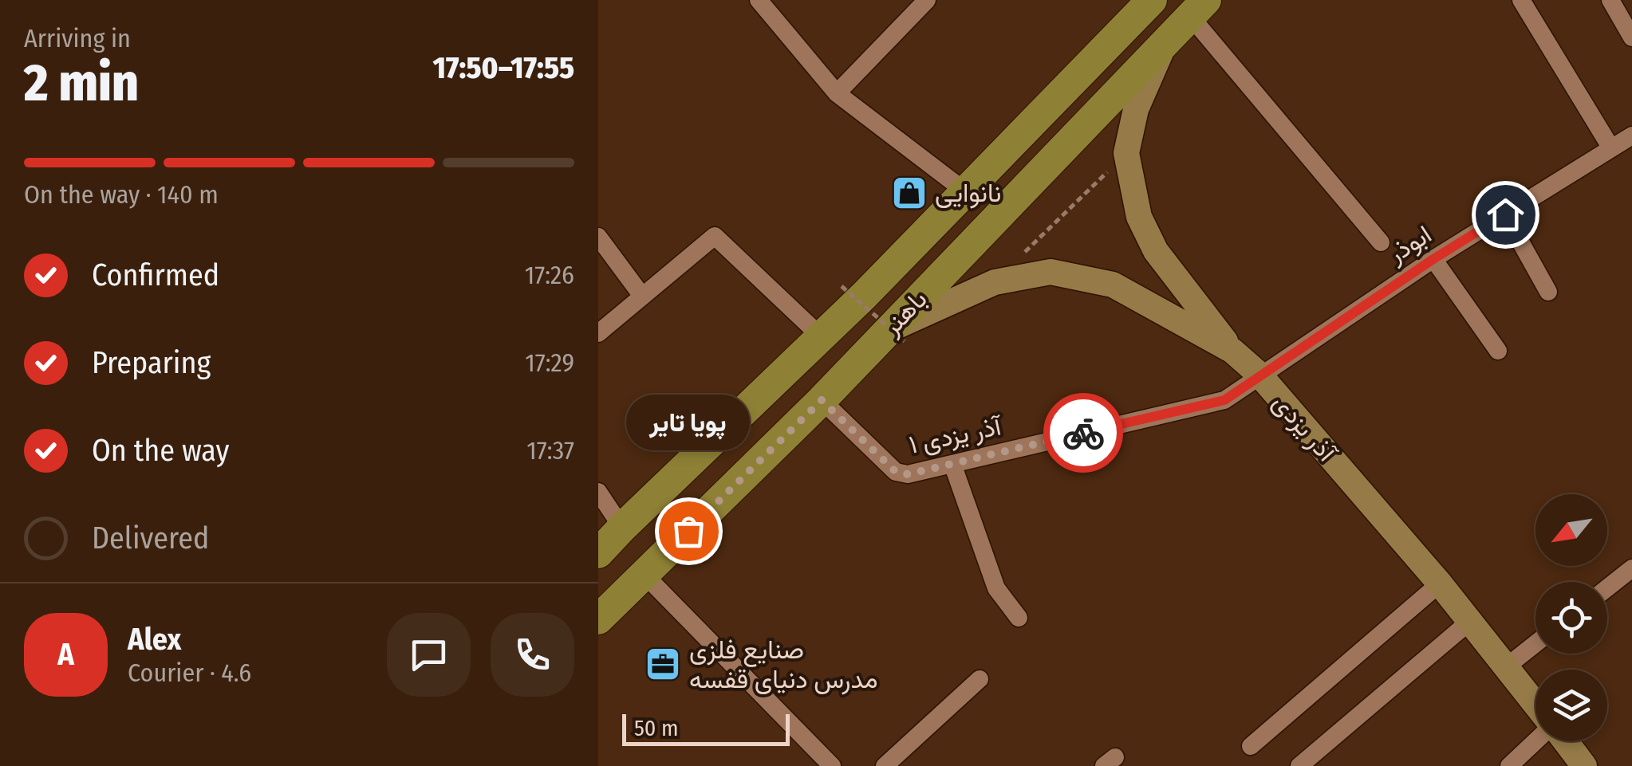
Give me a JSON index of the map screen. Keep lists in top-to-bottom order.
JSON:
{
  "streets": {
    "main road": ["باهنر"],
    "street": ["ابوذر", "آذر یزدی", "آذر یزدی ۱"]
  },
  "crossings": [
    ["ابوذر", "آذر یزدی"],
    ["ابوذر", "آذر یزدی ۱"],
    ["باهنر", "آذر یزدی"],
    ["باهنر", "آذر یزدی ۱"],
    ["آذر یزدی", "آذر یزدی ۱"]
  ],
  "places": {
    "shop": ["نانوایی"],
    "other": ["پویا تایر"],
    "office": ["صنایع فلزی مدرس دنیای قفسه"]
  },
  "scale_bar": "50 m",
  "north": "bottom left",
  "page": {
    "heading": ["2 min", "Arriving in", "17:50–17:55"],
    "panel": ["Alex", "Courier · 4.6"],
    "bar": "On the way · 140 m",
    "list": [
      ["Confirmed", "17:26"],
      ["Preparing", "17:29"],
      ["On the way", "17:37"],
      "Delivered"
    ],
    "bubble": "پویا تایر",
    "round": "A",
    "scale": "50 m"
  }
}
